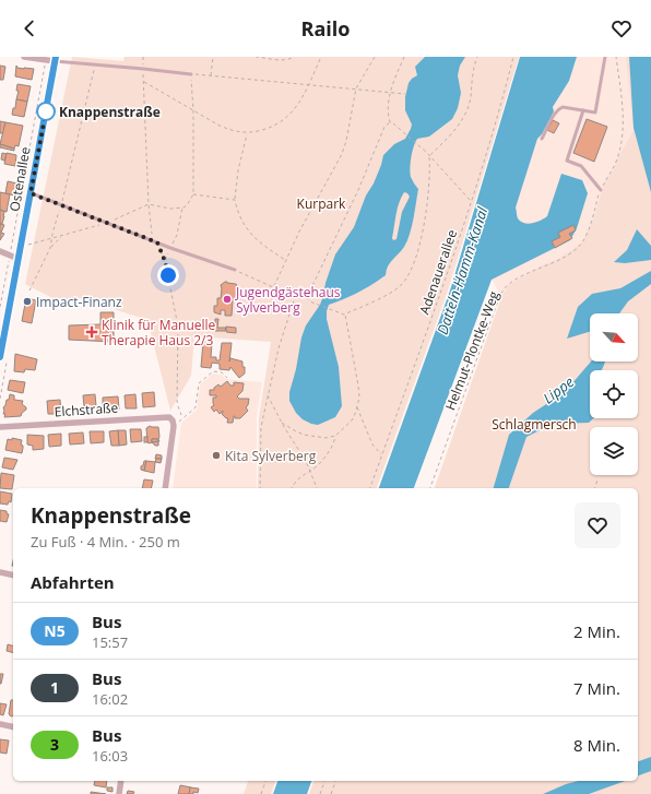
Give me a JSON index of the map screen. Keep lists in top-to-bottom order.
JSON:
{
  "streets": {
    "main road": ["Ostenallee"],
    "street": ["Elchstraße"],
    "path": ["Adenauerallee", "Helmut-Plontke-Weg"]
  },
  "water": ["Datteln-Hamm-Kanal", "Lippe"],
  "parks": ["Kurpark", "Schlagmersch"],
  "places": {
    "other": [
      "Knappenstraße",
      "Jugendgästehaus Sylverberg",
      "Impact-Finanz",
      "Kita Sylverberg"
    ],
    "health": ["Klinik für Manuelle Therapie Haus 2/3"]
  },
  "lines": ["bus line N5"],
  "north": "bottom right",
  "page": {
    "header": "Railo",
    "heading": [
      ["Knappenstraße", "Zu Fuß · 4 Min. · 250 m"],
      "Abfahrten"
    ],
    "list": [
      {
        "mark": "N5",
        "name": "Bus",
        "note": "15:57",
        "value": "2 Min."
      },
      {
        "mark": "1",
        "name": "Bus",
        "note": "16:02",
        "value": "7 Min."
      },
      {
        "mark": "3",
        "name": "Bus",
        "note": "16:03",
        "value": "8 Min."
      }
    ]
  }
}
